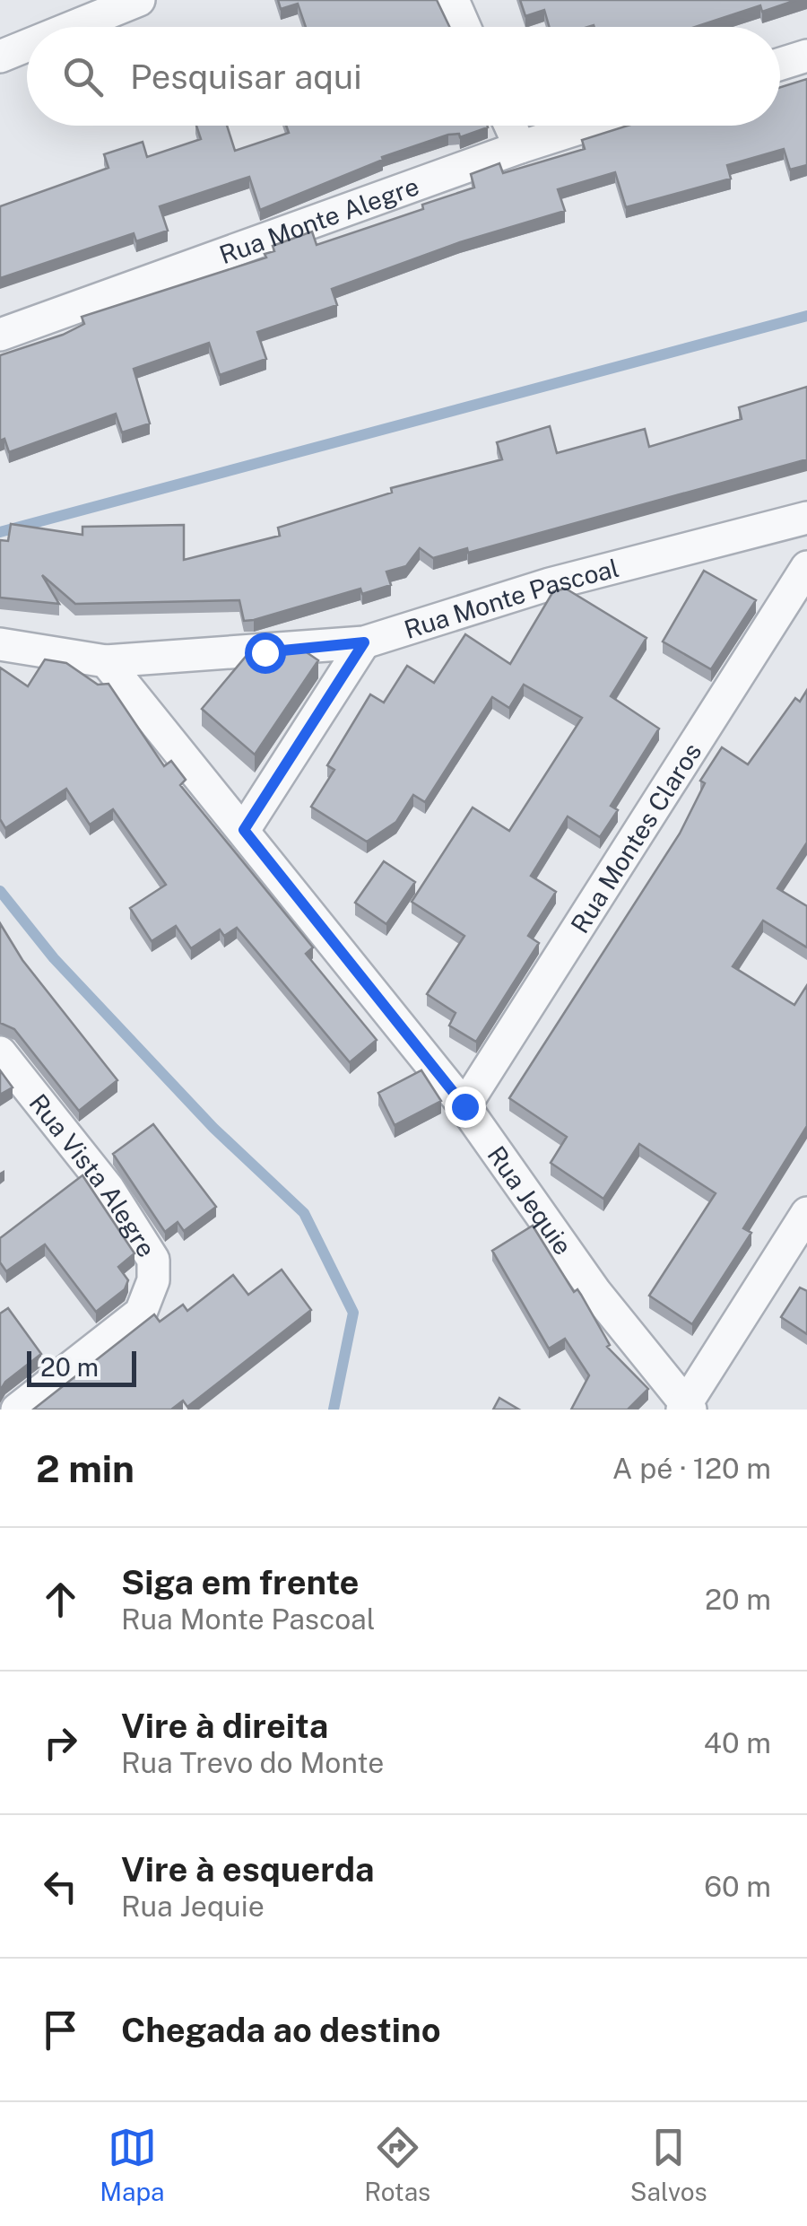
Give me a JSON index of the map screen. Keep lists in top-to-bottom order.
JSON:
{
  "streets": {
    "street": [
      "Rua Monte Alegre",
      "Rua Monte Pascoal",
      "Rua Montes Claros",
      "Rua Vista Alegre",
      "Rua Jequie"
    ]
  },
  "crossings": [
    ["Rua Monte Pascoal", "Rua Jequie"],
    ["Rua Montes Claros", "Rua Jequie"]
  ],
  "scale_bar": "20 m",
  "page": {
    "search": "Pesquisar aqui",
    "scale": "20 m",
    "heading": ["2 min", "A pé · 120 m"],
    "list": [
      ["Siga em frente", "Rua Monte Pascoal", "20 m"],
      ["Vire à direita", "Rua Trevo do Monte", "40 m"],
      ["Vire à esquerda", "Rua Jequie", "60 m"],
      "Chegada ao destino"
    ],
    "nav": ["Mapa", "Rotas", "Salvos"]
  }
}
